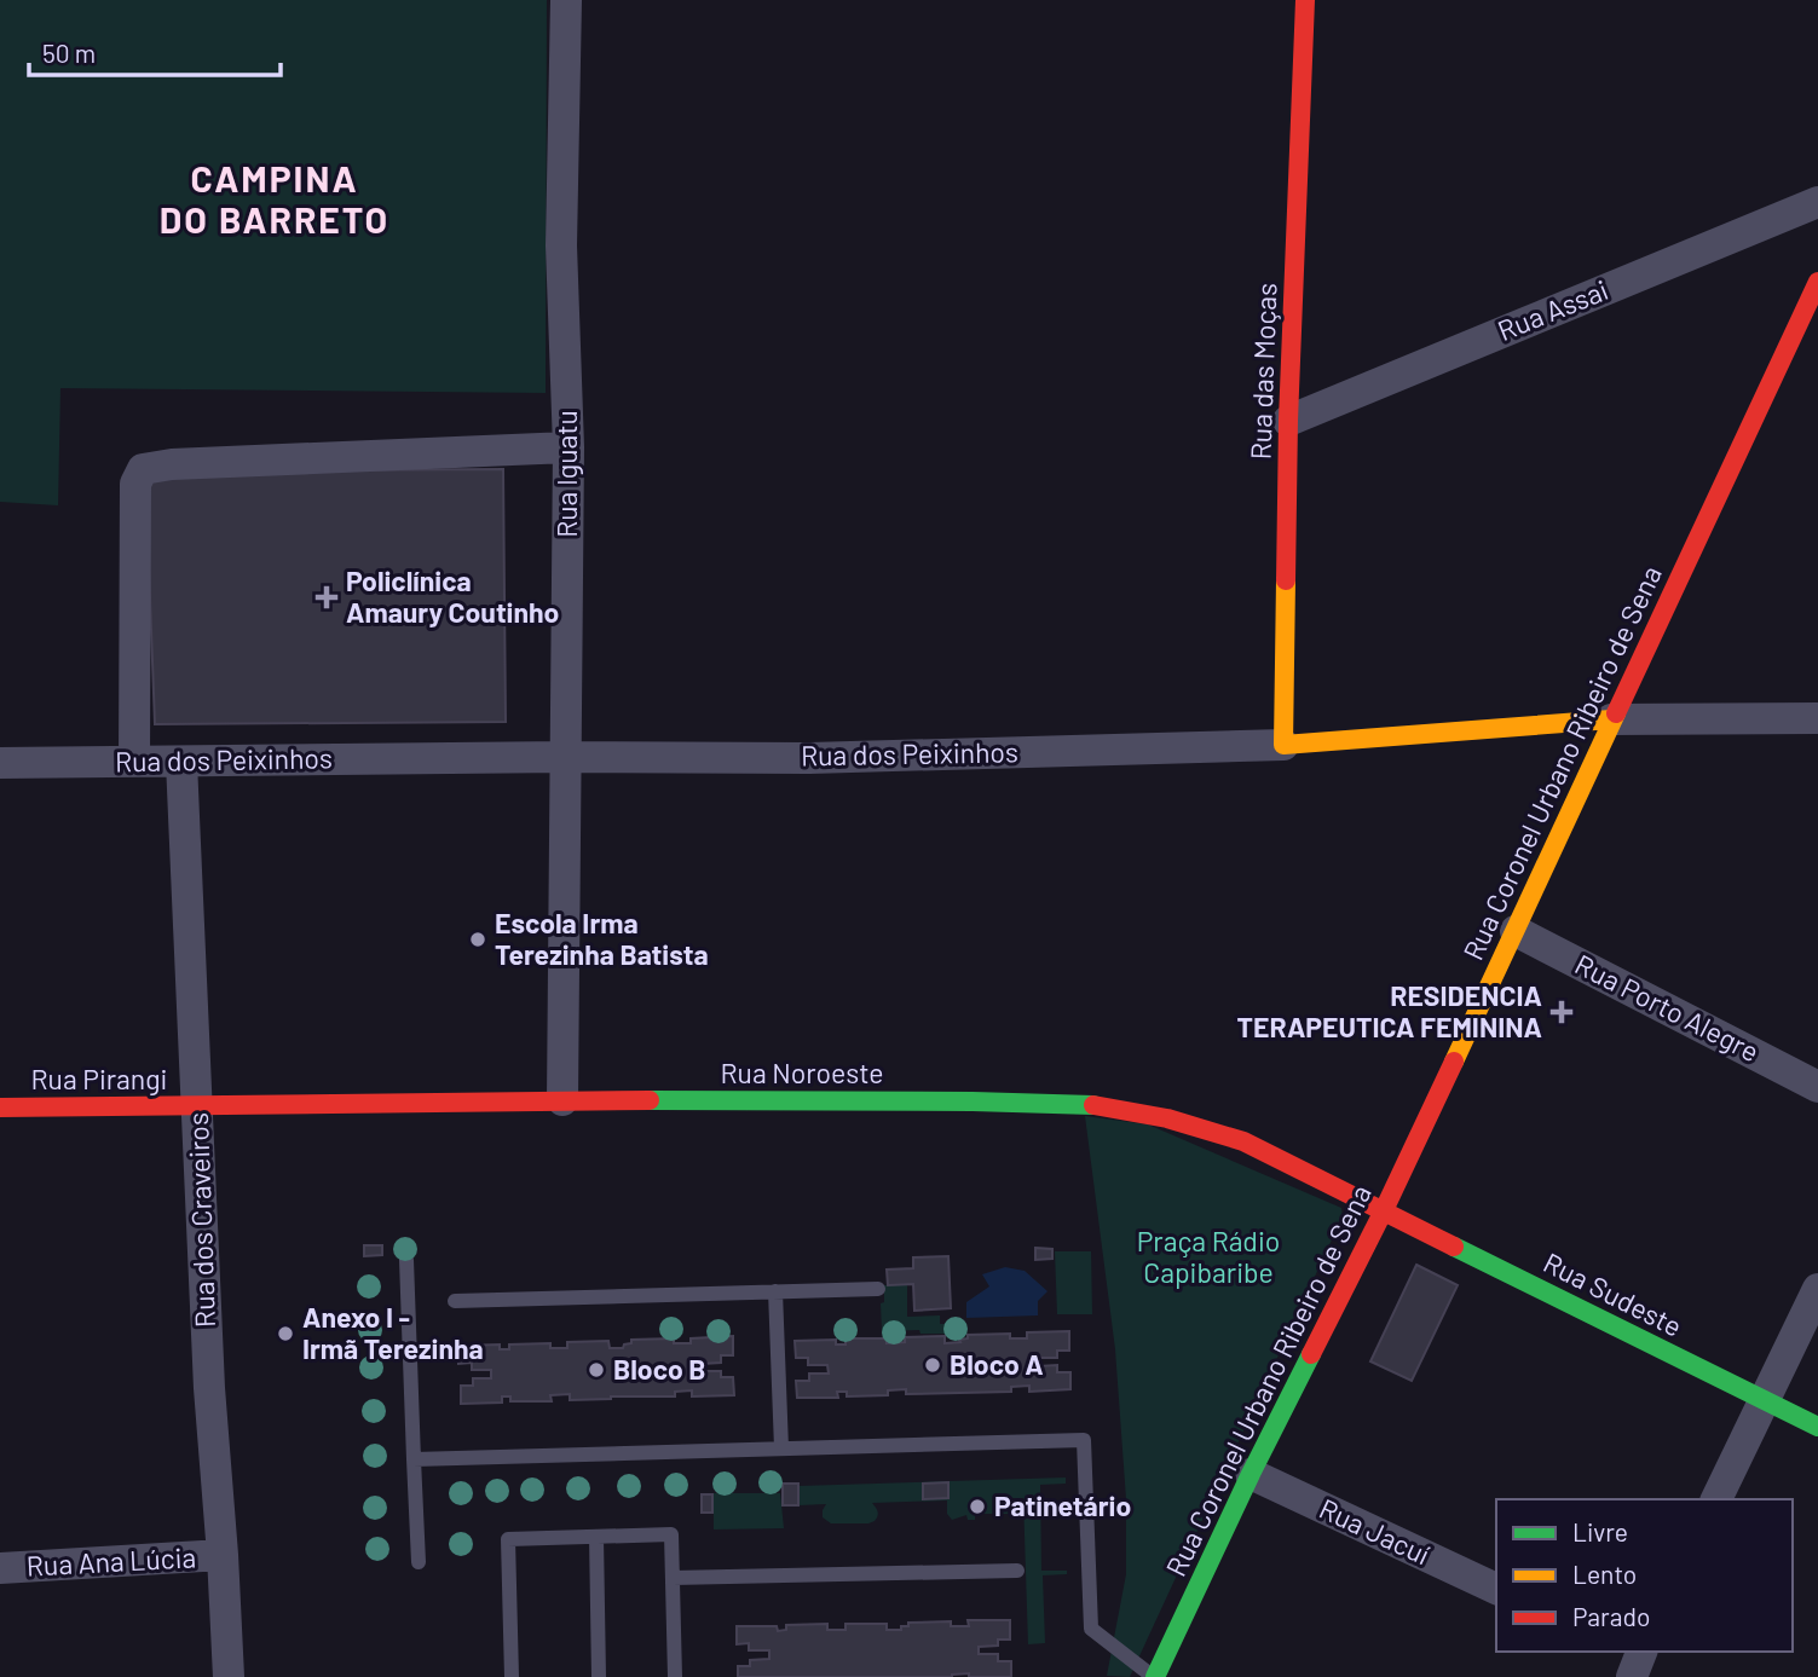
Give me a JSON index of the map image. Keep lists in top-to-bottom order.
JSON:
{
  "streets": {
    "street": [
      "Rua Assai",
      "Rua das Moças",
      "Rua Iguatu",
      "Rua dos Peixinhos",
      "Rua Coronel Urbano Ribeiro de Sena",
      "Rua Porto Alegre",
      "Rua Noroeste",
      "Rua Pirangi",
      "Rua dos Craveiros",
      "Rua Sudeste",
      "Rua Jacuí",
      "Rua Ana Lúcia"
    ]
  },
  "crossings": [
    ["Rua Assai", "Rua das Moças"],
    ["Rua das Moças", "Rua dos Peixinhos"],
    ["Rua Iguatu", "Rua dos Peixinhos"],
    ["Rua Iguatu", "Rua Noroeste"],
    ["Rua dos Peixinhos", "Rua Coronel Urbano Ribeiro de Sena"],
    ["Rua dos Peixinhos", "Rua dos Craveiros"],
    ["Rua Coronel Urbano Ribeiro de Sena", "Rua Porto Alegre"],
    ["Rua Coronel Urbano Ribeiro de Sena", "Rua Noroeste"],
    ["Rua Coronel Urbano Ribeiro de Sena", "Rua Sudeste"],
    ["Rua Coronel Urbano Ribeiro de Sena", "Rua Jacuí"],
    ["Rua Noroeste", "Rua Pirangi"],
    ["Rua Noroeste", "Rua dos Craveiros"],
    ["Rua Noroeste", "Rua Sudeste"],
    ["Rua Pirangi", "Rua dos Craveiros"],
    ["Rua dos Craveiros", "Rua Ana Lúcia"]
  ],
  "districts": ["CAMPINA DO BARRETO"],
  "parks": ["Praça Rádio Capibaribe"],
  "places": {
    "health": ["Policlínica Amaury Coutinho", "RESIDENCIA TERAPEUTICA FEMININA"],
    "other": [
      "Escola Irma Terezinha Batista",
      "Anexo I - Irmã Terezinha",
      "Bloco A",
      "Bloco B",
      "Patinetário"
    ]
  },
  "legend": ["Livre", "Lento", "Parado"],
  "scale_bar": "50 m"
}
